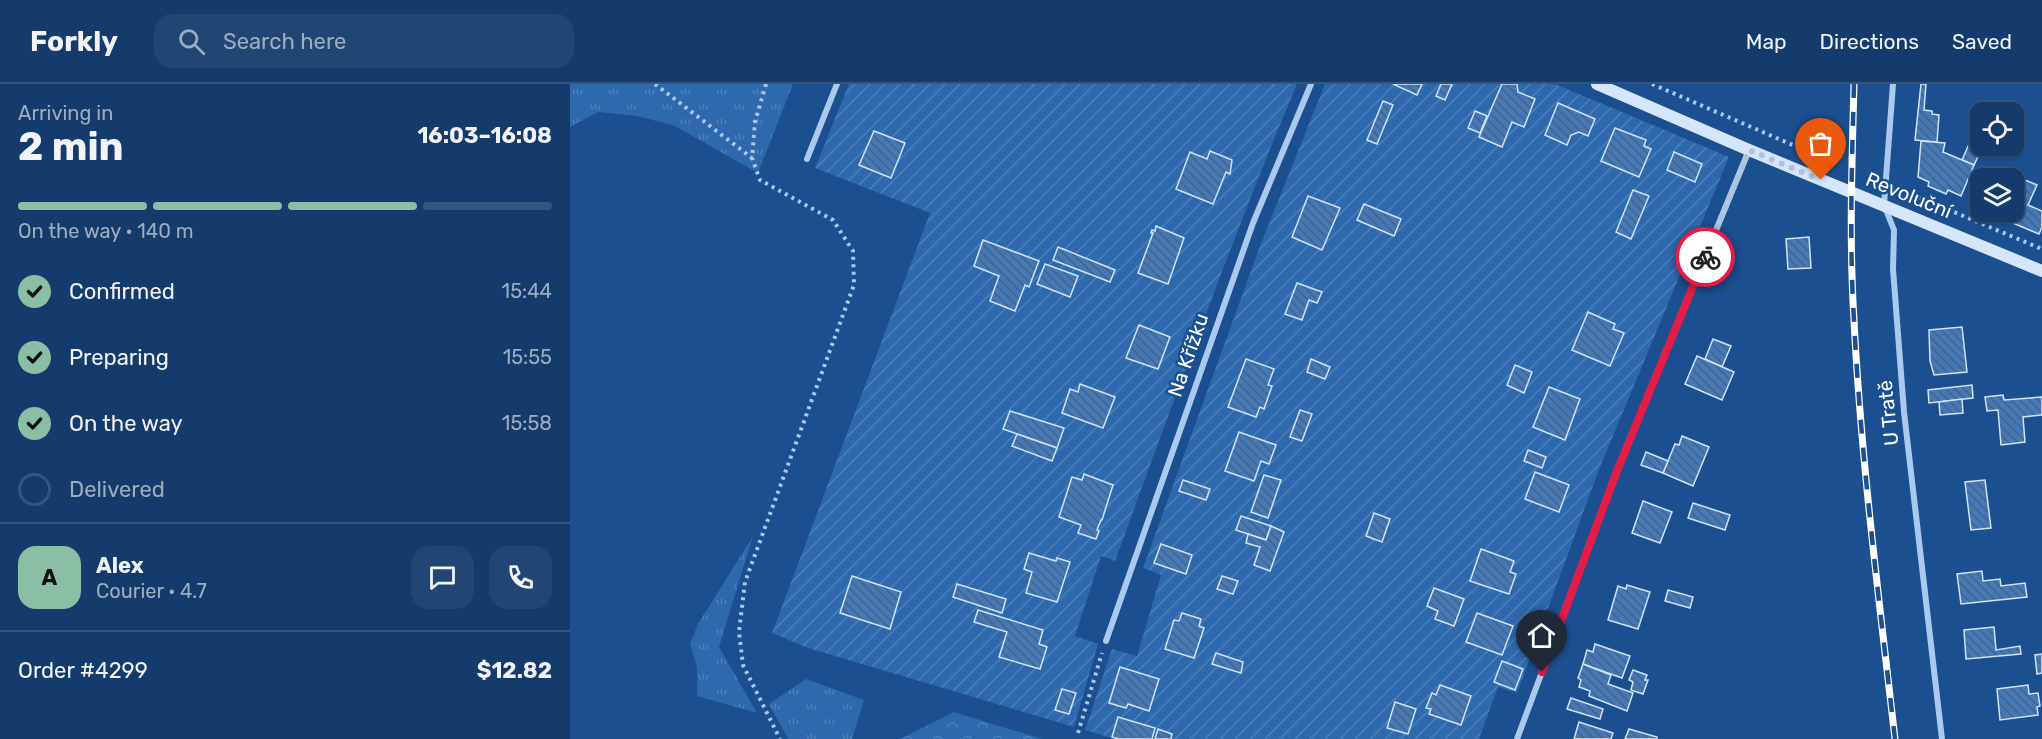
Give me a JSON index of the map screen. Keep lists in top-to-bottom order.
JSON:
{
  "streets": {
    "street": ["Revoluční", "Na Křížku", "U Tratě"]
  },
  "crossings": [
    ["Revoluční", "U Tratě"]
  ],
  "page": {
    "header": "Forkly",
    "search": "Search here",
    "nav": ["Map", "Directions", "Saved"],
    "heading": ["2 min", "Arriving in", "16:03–16:08"],
    "panel": [
      "Alex",
      "Courier · 4.7",
      "Order #4299",
      "$12.82"
    ],
    "bar": "On the way · 140 m",
    "list": [
      ["Confirmed", "15:44"],
      ["Preparing", "15:55"],
      ["On the way", "15:58"],
      "Delivered"
    ],
    "round": "A"
  }
}
